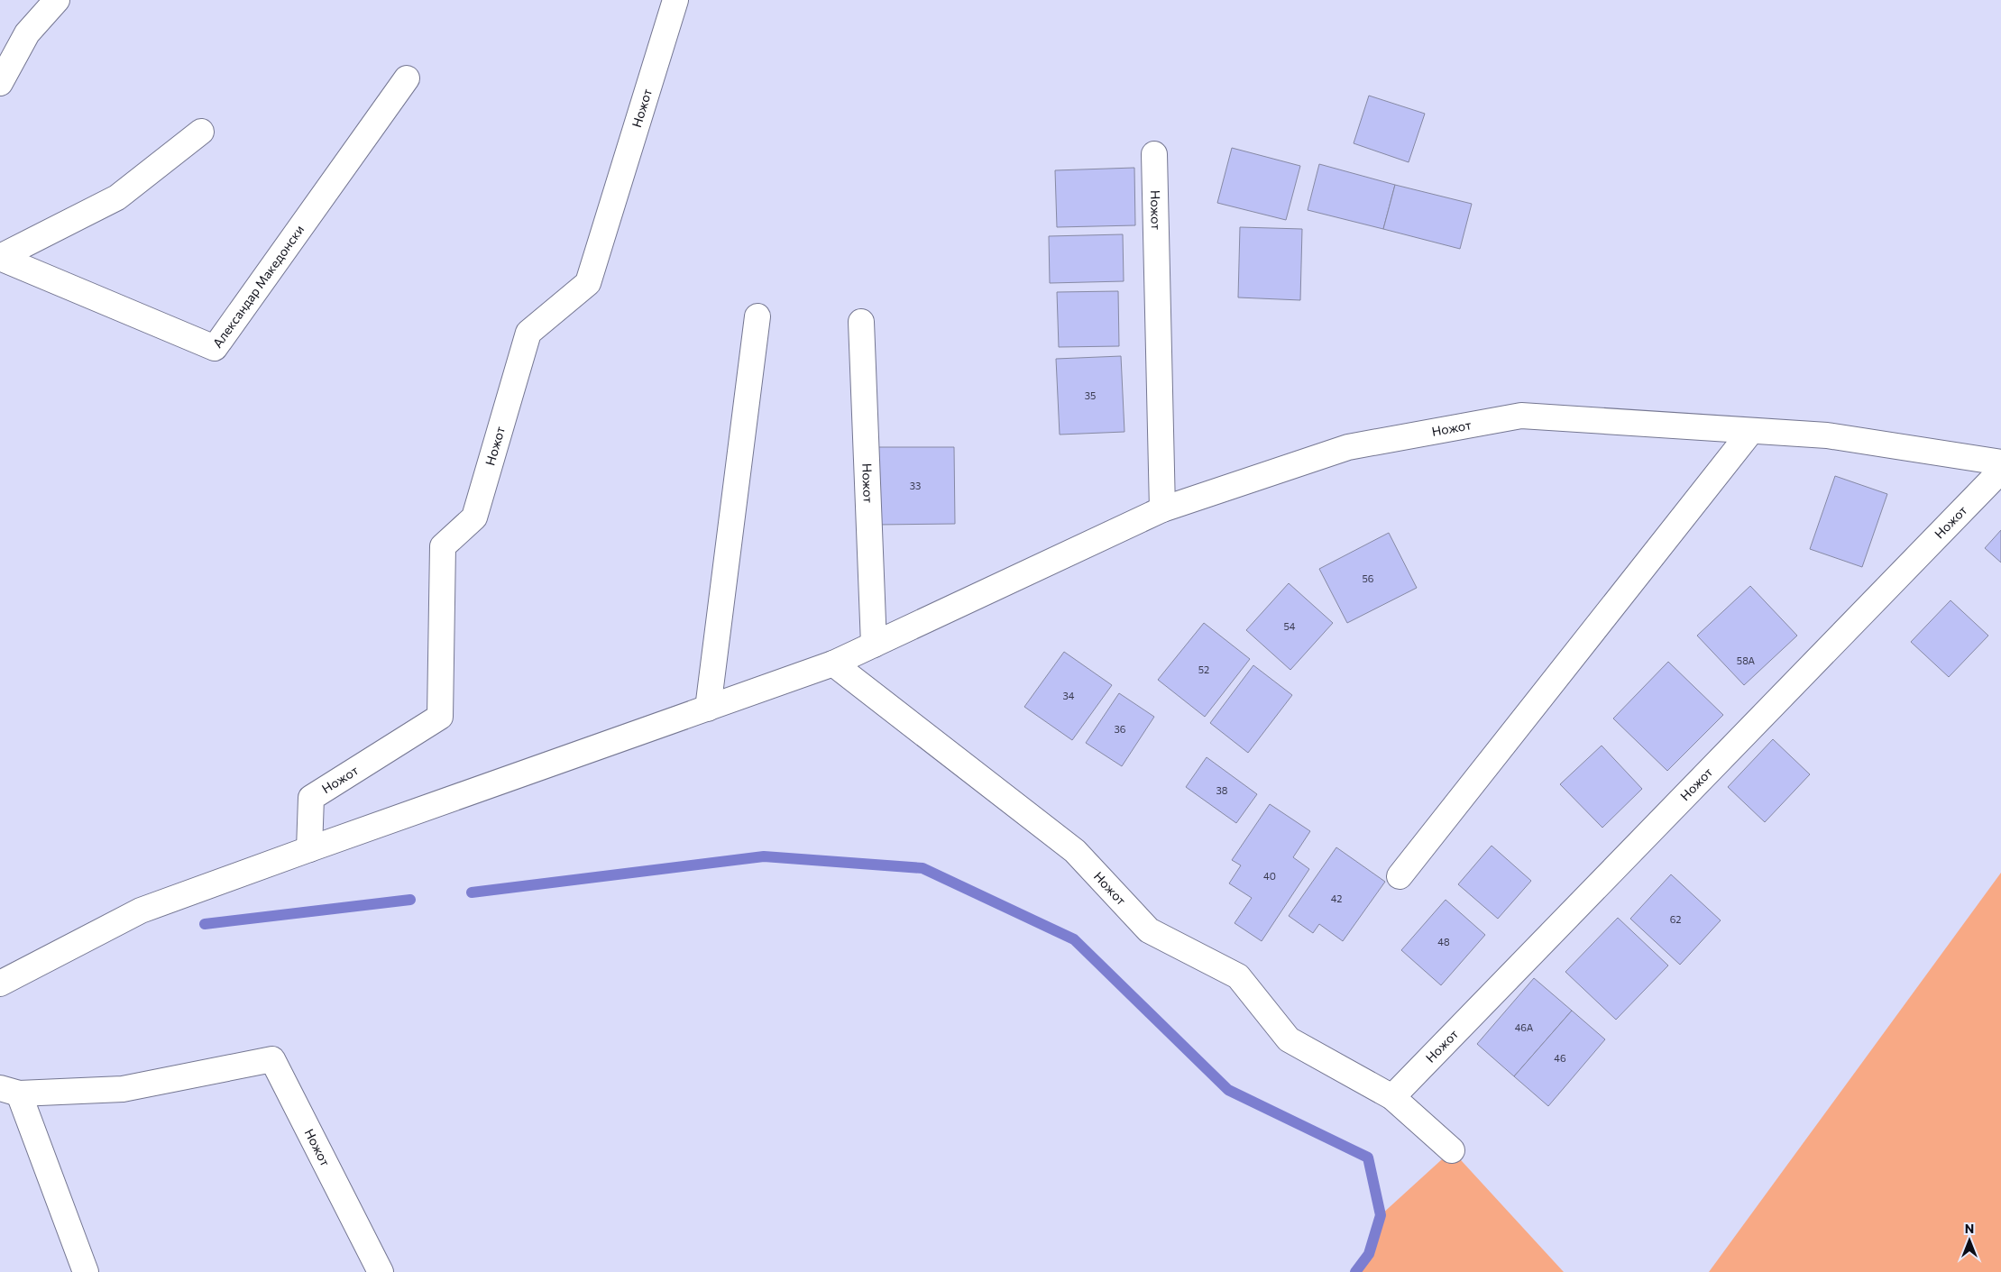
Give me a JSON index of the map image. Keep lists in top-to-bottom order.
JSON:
{
  "streets": {
    "street": ["Ножот", "Александар Македонски"]
  },
  "house_numbers": [
    "35",
    "33",
    "56",
    "54",
    "58А",
    "52",
    "34",
    "36",
    "38",
    "40",
    "42",
    "62",
    "48",
    "46А",
    "46"
  ],
  "north": "top"
}
